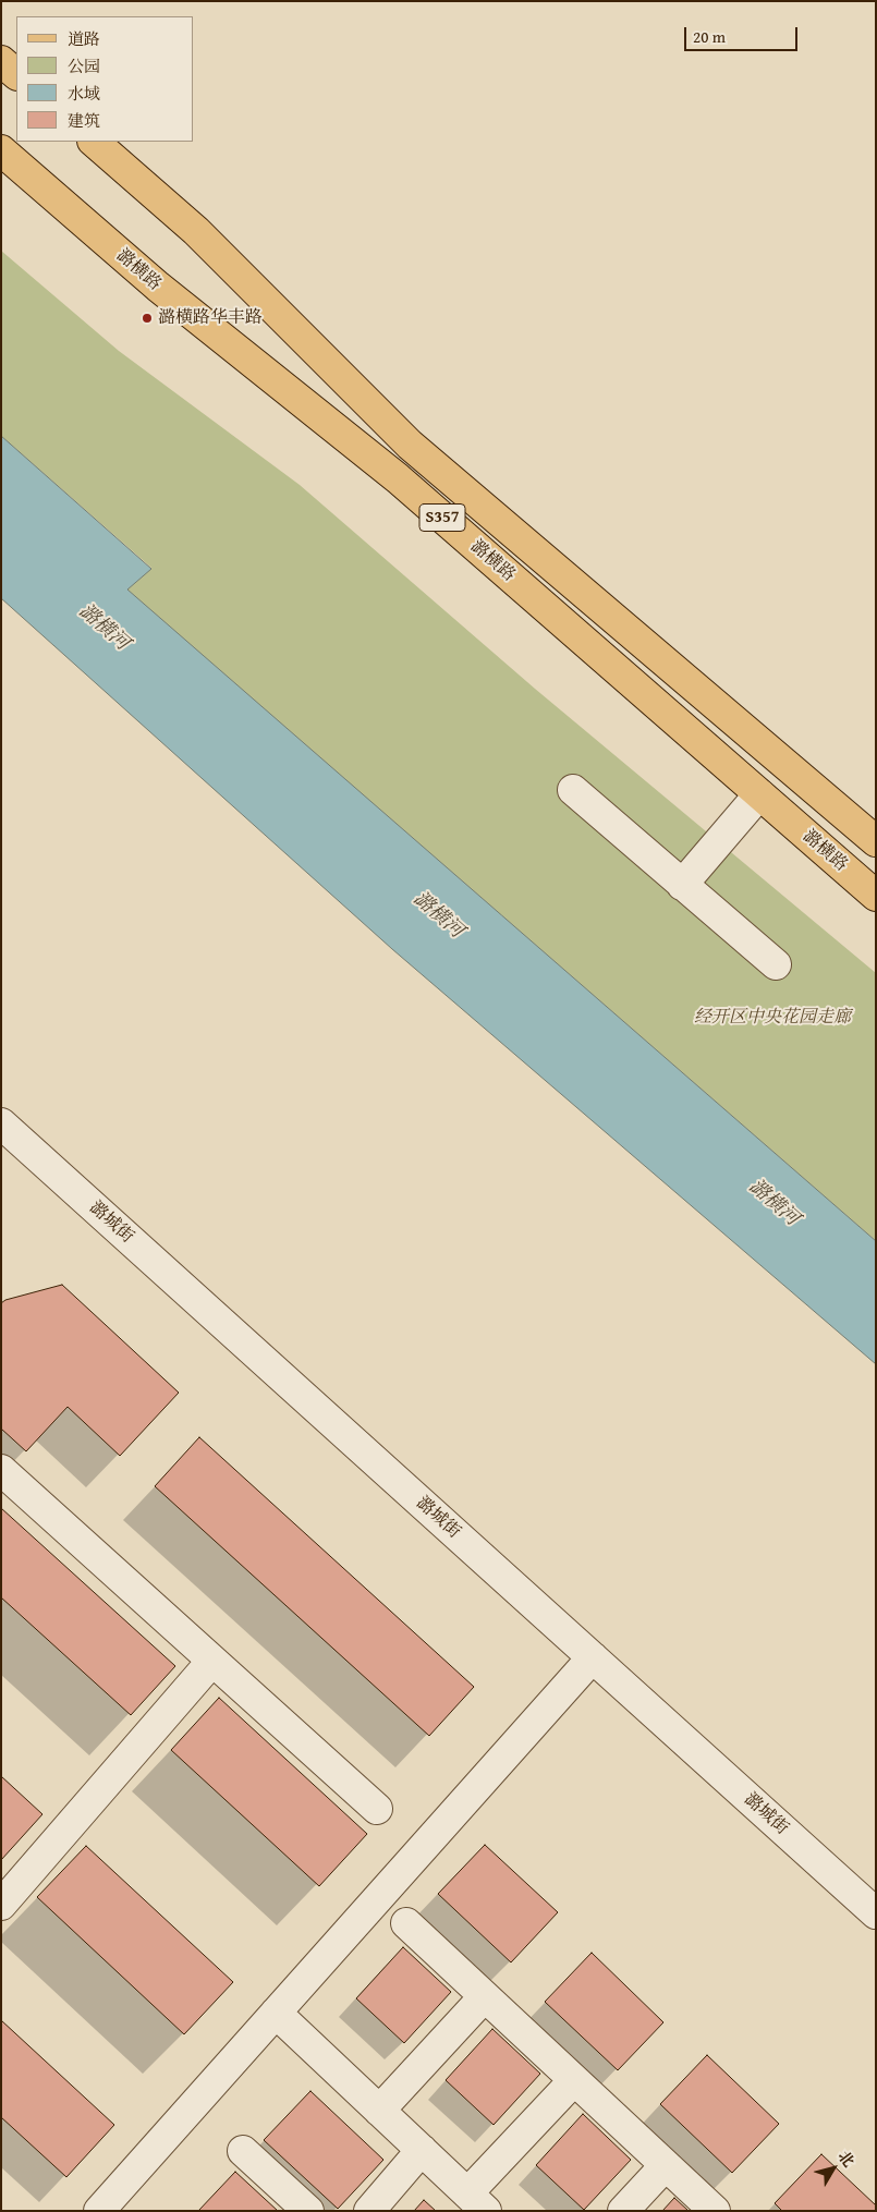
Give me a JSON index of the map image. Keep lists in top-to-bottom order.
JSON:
{
  "streets": {
    "main road": ["潞横路", "S357"],
    "street": ["潞城街"]
  },
  "water": ["潞横河"],
  "parks": ["经开区中央花园走廊"],
  "places": ["潞横路华丰路"],
  "legend": [
    "道路",
    "公园",
    "水域",
    "建筑"
  ],
  "scale_bar": "20 m",
  "north": "top right"
}
